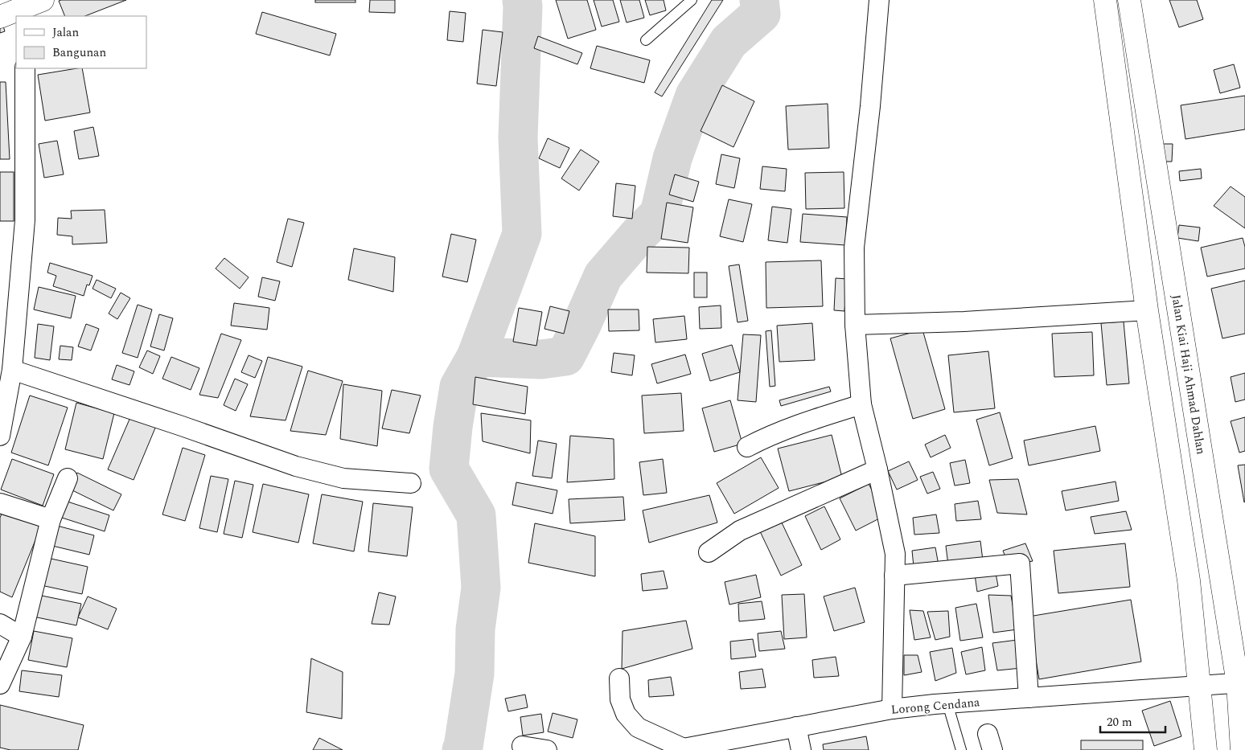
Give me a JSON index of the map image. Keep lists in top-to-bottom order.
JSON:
{
  "streets": {
    "main road": ["Jalan Kiai Haji Ahmad Dahlan"],
    "street": ["Lorong Cendana"]
  },
  "crossings": [
    ["Jalan Kiai Haji Ahmad Dahlan", "Lorong Cendana"]
  ],
  "legend": ["Jalan", "Bangunan"],
  "scale_bar": "20 m"
}
